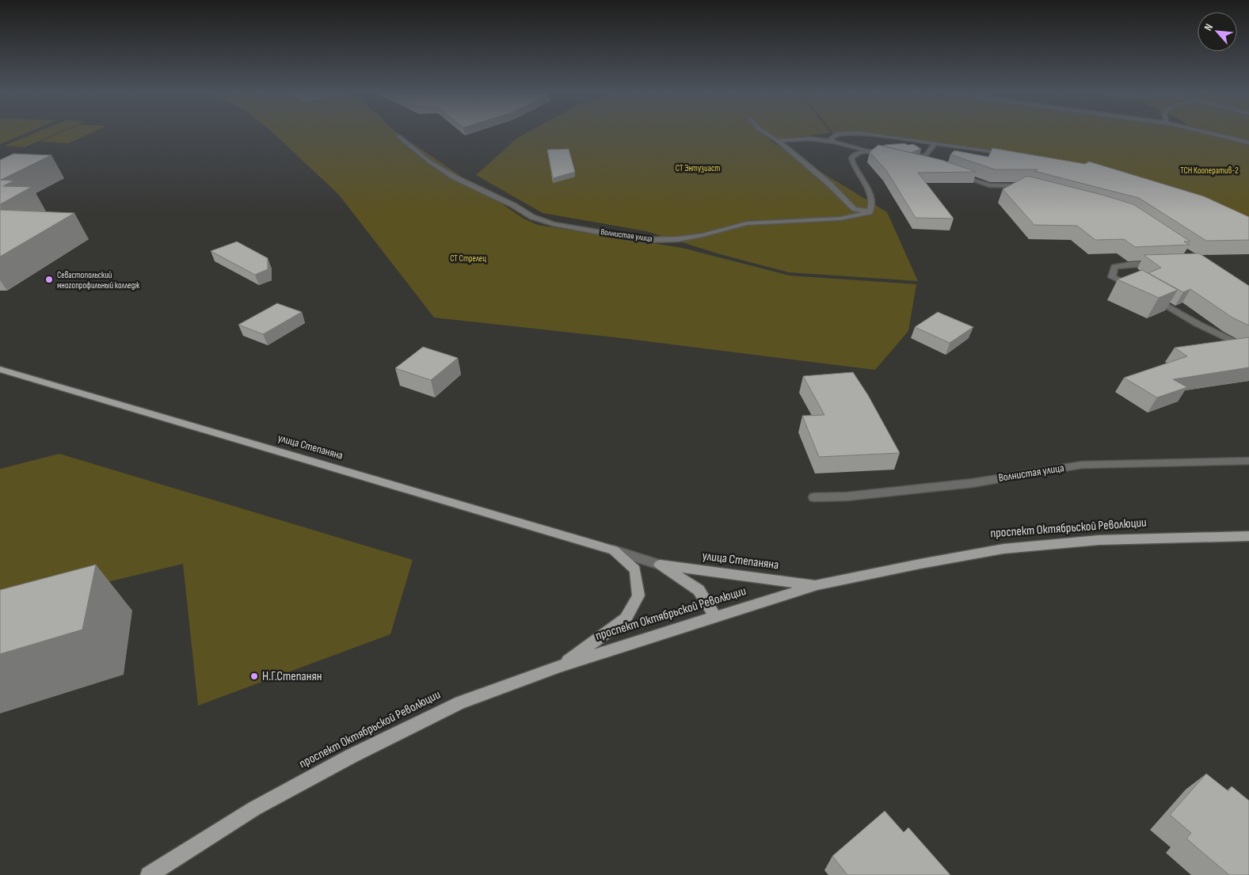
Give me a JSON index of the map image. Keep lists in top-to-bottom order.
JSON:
{
  "streets": {
    "main road": ["улица Степаняна", "проспект Октябрьской Революции"],
    "street": ["Волнистая улица"]
  },
  "crossings": [
    ["улица Степаняна", "проспект Октябрьской Революции"]
  ],
  "parks": ["СТ Энтузиаст", "ТСН Кооператив-2", "СТ Стрелец"],
  "places": ["Севастопольский многопрофильный колледж", "Н.Г.Степанян"],
  "north": "top left"
}
